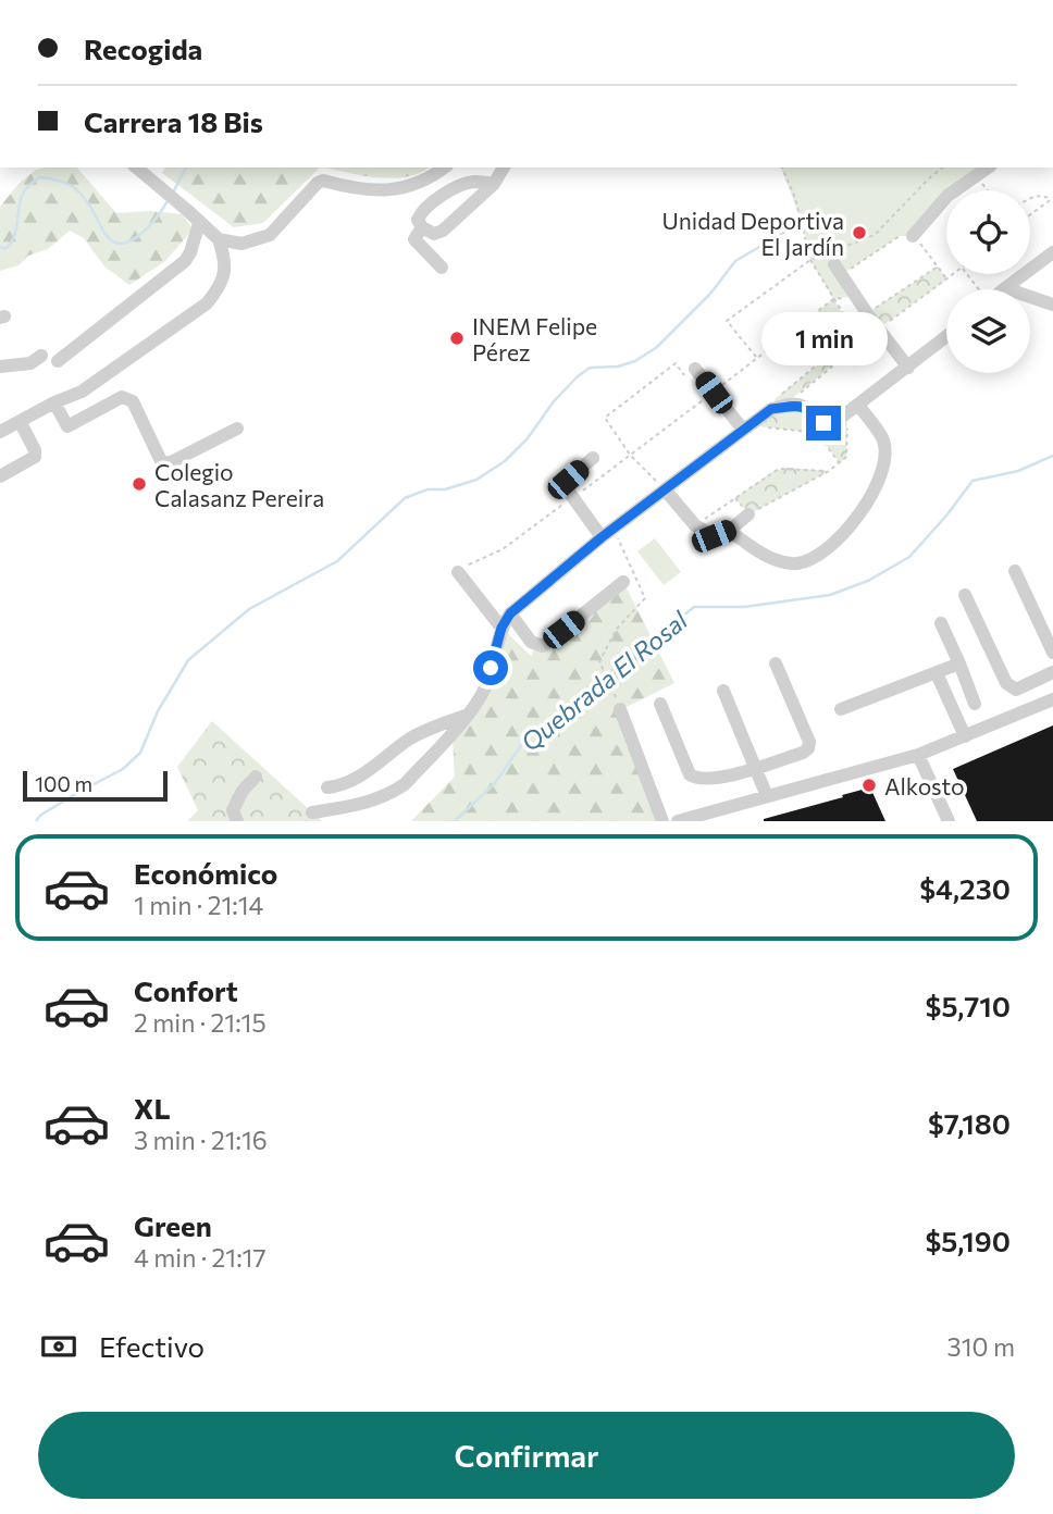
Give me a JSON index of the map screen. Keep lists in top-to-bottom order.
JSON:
{
  "water": ["Quebrada El Rosal"],
  "places": [
    "Unidad Deportiva El Jardín",
    "INEM Felipe Pérez",
    "Colegio Calasanz Pereira",
    "Alkosto"
  ],
  "scale_bar": "100 m",
  "page": {
    "banner": ["Recogida", "Carrera 18 Bis"],
    "bubble": "1 min",
    "scale": "100 m",
    "list": [
      {
        "name": "Económico",
        "note": "1 min · 21:14",
        "value": "$4,230"
      },
      {
        "name": "Confort",
        "note": "2 min · 21:15",
        "value": "$5,710"
      },
      {
        "name": "XL",
        "note": "3 min · 21:16",
        "value": "$7,180"
      },
      {
        "name": "Green",
        "note": "4 min · 21:17",
        "value": "$5,190"
      }
    ],
    "pay": ["Efectivo", "310 m"],
    "buttons": "Confirmar"
  }
}
